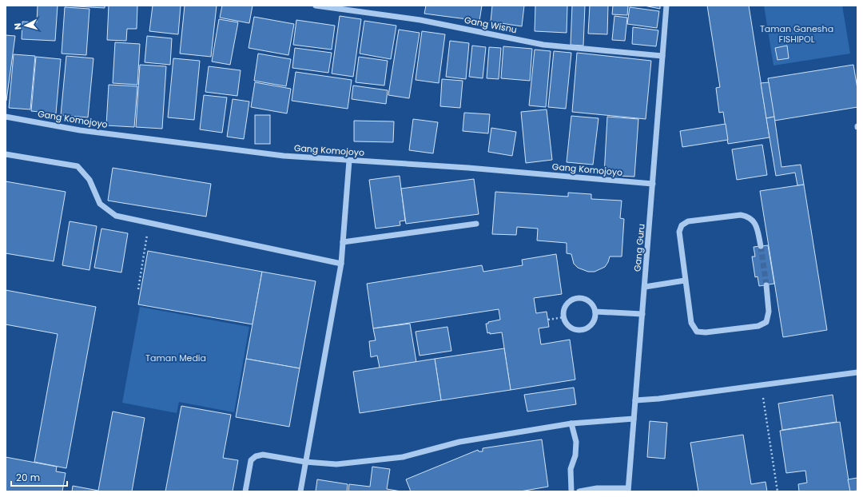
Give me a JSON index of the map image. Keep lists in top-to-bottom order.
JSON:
{
  "streets": {
    "street": ["Gang Wisnu", "Gang Komojoyo", "Gang Guru"]
  },
  "crossings": [
    ["Gang Wisnu", "Gang Guru"],
    ["Gang Komojoyo", "Gang Guru"]
  ],
  "parks": ["Taman Ganesha FISHIPOL", "Taman Media"],
  "scale_bar": "20 m",
  "north": "left"
}
